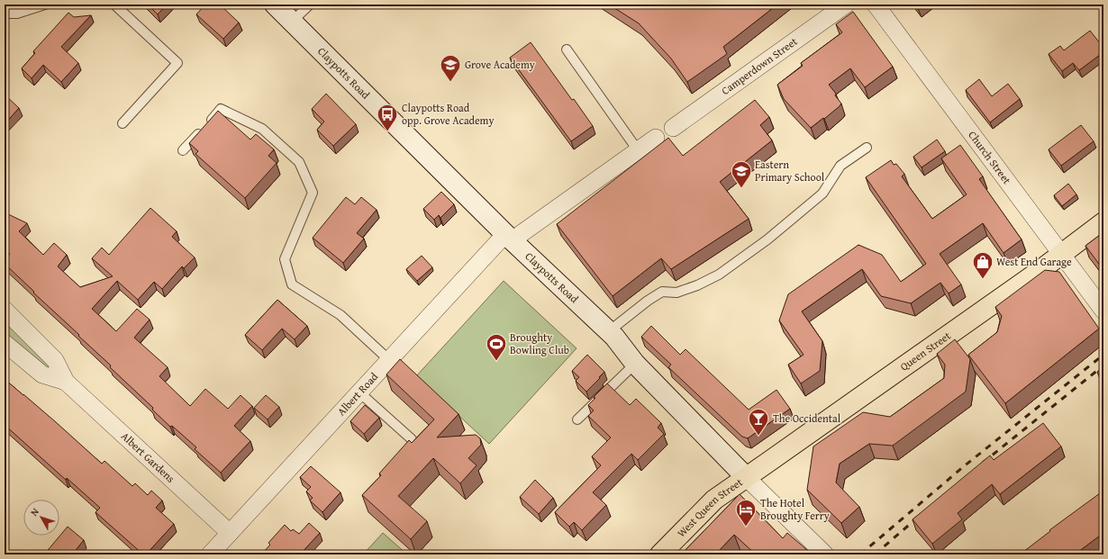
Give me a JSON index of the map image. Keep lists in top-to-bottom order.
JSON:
{
  "streets": {
    "main road": ["Claypotts Road", "Queen Street", "West Queen Street"],
    "street": [
      "Camperdown Street",
      "Church Street",
      "Albert Road",
      "Albert Gardens"
    ]
  },
  "crossings": [
    ["Claypotts Road", "Queen Street"],
    ["Claypotts Road", "Albert Road"],
    ["Claypotts Road", "West Queen Street"],
    ["Church Street", "Queen Street"],
    ["Queen Street", "West Queen Street"],
    ["Albert Road", "Albert Gardens"]
  ],
  "places": {
    "school or university": ["Grove Academy", "Eastern Primary School"],
    "bus stop": ["Claypotts Road opp. Grove Academy"],
    "shop": ["West End Garage"],
    "sports": ["Broughty Bowling Club"],
    "bar": ["The Occidental"],
    "hotel": ["The Hotel Broughty Ferry"]
  },
  "north": "top left"
}
